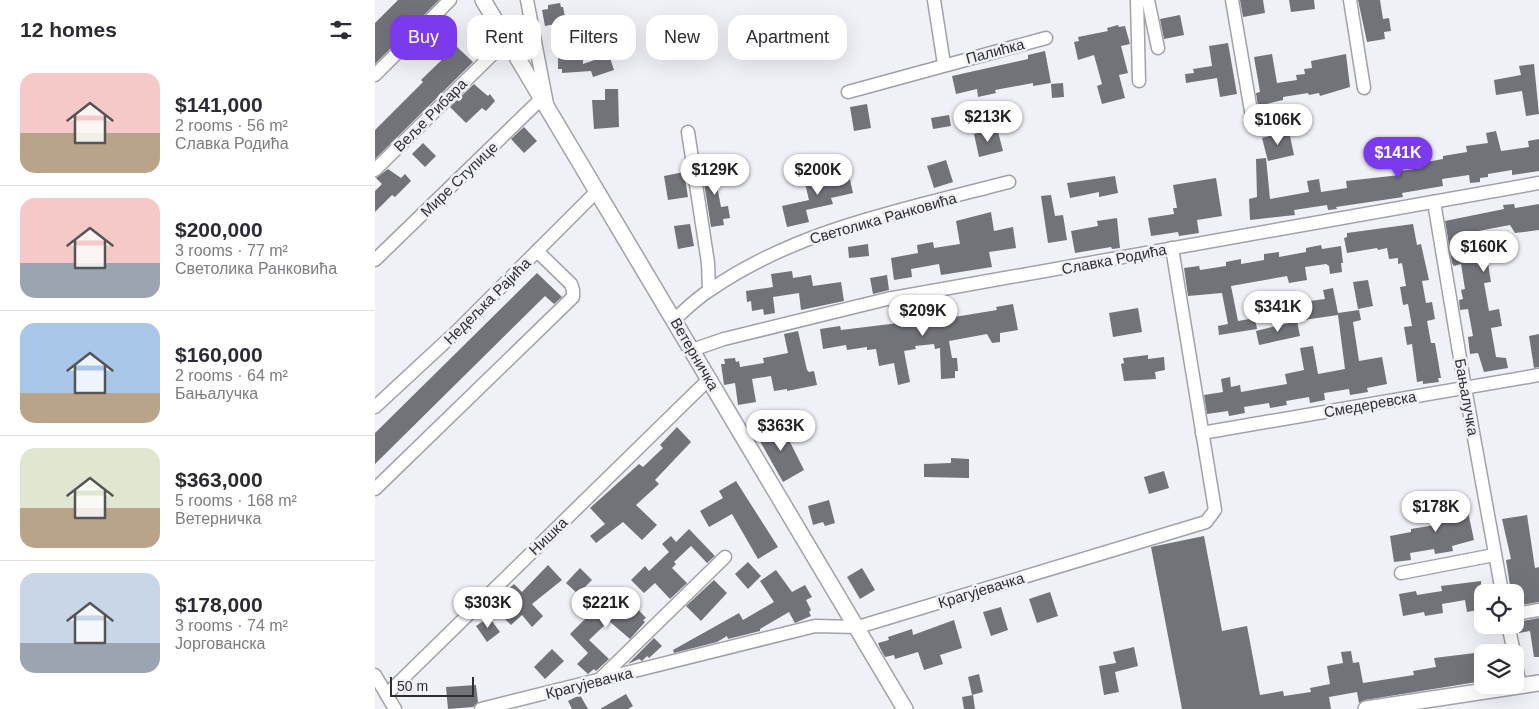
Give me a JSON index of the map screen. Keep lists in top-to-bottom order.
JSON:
{
  "streets": {
    "street": [
      "Палићка",
      "Веље Рибара",
      "Мире Ступице",
      "Светолика Ранковића",
      "Славка Родића",
      "Недељка Рајића",
      "Ветерничка",
      "Бањалучка",
      "Смедеревска",
      "Нишка",
      "Крагујевачка"
    ]
  },
  "crossings": [
    ["Мире Ступице", "Ветерничка"],
    ["Светолика Ранковића", "Ветерничка"],
    ["Славка Родића", "Ветерничка"],
    ["Славка Родића", "Бањалучка"],
    ["Славка Родића", "Крагујевачка"],
    ["Недељка Рајића", "Ветерничка"],
    ["Ветерничка", "Нишка"],
    ["Ветерничка", "Крагујевачка"],
    ["Бањалучка", "Смедеревска"],
    ["Смедеревска", "Крагујевачка"]
  ],
  "scale_bar": "50 m",
  "page": {
    "heading": "12 homes",
    "chip": [
      "Buy",
      "Rent",
      "Filters",
      "New",
      "Apartment"
    ],
    "list": [
      {
        "name": "$141,000",
        "note": "2 rooms · 56 m² · Славка Родића"
      },
      {
        "name": "$200,000",
        "note": "3 rooms · 77 m² · Светолика Ранковића"
      },
      {
        "name": "$160,000",
        "note": "2 rooms · 64 m² · Бањалучка"
      },
      {
        "name": "$363,000",
        "note": "5 rooms · 168 m² · Ветерничка"
      },
      {
        "name": "$178,000",
        "note": "3 rooms · 74 m² · Јоргованска"
      }
    ],
    "price": [
      "$213K",
      "$106K",
      "$141K",
      "$129K",
      "$200K",
      "$160K",
      "$341K",
      "$209K",
      "$363K",
      "$178K",
      "$303K",
      "$221K"
    ],
    "scale": "50 m"
  }
}
